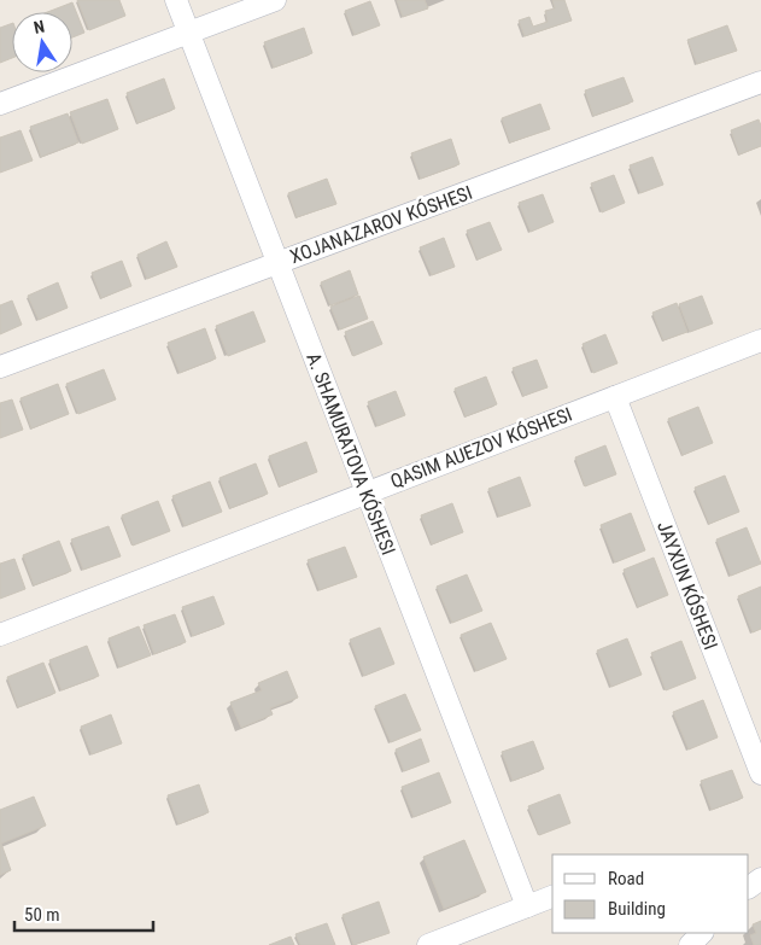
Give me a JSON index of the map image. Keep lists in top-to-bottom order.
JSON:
{
  "streets": {
    "street": ["XOJANAZAROV KÓSHESI", "A. SHAMURATOVA KÓSHESI", "JAYXUN KÓSHESI"]
  },
  "crossings": [
    ["XOJANAZAROV KÓSHESI", "A. SHAMURATOVA KÓSHESI"]
  ],
  "legend": ["Road", "Building"],
  "scale_bar": "50 m",
  "north": "top"
}
